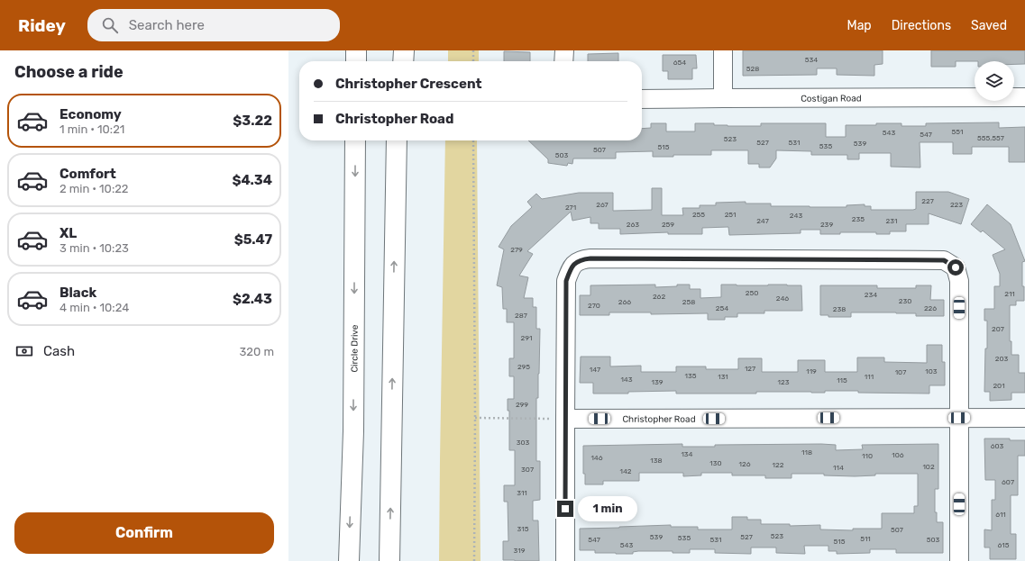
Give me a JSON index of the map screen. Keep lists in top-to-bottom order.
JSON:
{
  "streets": {
    "highway": ["Circle Drive"],
    "street": ["Costigan Road", "Christopher Road"]
  },
  "house_numbers": [
    "534",
    "654",
    "528",
    "551",
    "543",
    "547",
    "555,557",
    "523",
    "527",
    "531",
    "539",
    "535",
    "515",
    "507",
    "503",
    "227",
    "267",
    "223",
    "271",
    "255",
    "251",
    "243",
    "235",
    "247",
    "231",
    "263",
    "259",
    "239",
    "279",
    "250",
    "211",
    "234",
    "262",
    "246",
    "230",
    "266",
    "258",
    "270",
    "254",
    "226",
    "238",
    "287",
    "207",
    "291",
    "203",
    "295",
    "127",
    "147",
    "119",
    "103",
    "107",
    "135",
    "131",
    "111",
    "143",
    "115",
    "139",
    "123",
    "201",
    "299",
    "303",
    "603",
    "118",
    "134",
    "106",
    "110",
    "146",
    "138",
    "130",
    "126",
    "122",
    "102",
    "114",
    "307",
    "142",
    "607",
    "311",
    "611",
    "315",
    "507",
    "523",
    "539",
    "527",
    "535",
    "511",
    "547",
    "531",
    "503",
    "515",
    "543",
    "615",
    "319"
  ],
  "page": {
    "header": "Ridey",
    "search": "Search here",
    "nav": ["Map", "Directions", "Saved"],
    "heading": "Choose a ride",
    "banner": ["Christopher Crescent", "Christopher Road"],
    "list": [
      {
        "name": "Economy",
        "note": "1 min · 10:21",
        "value": "$3.22"
      },
      {
        "name": "Comfort",
        "note": "2 min · 10:22",
        "value": "$4.34"
      },
      {
        "name": "XL",
        "note": "3 min · 10:23",
        "value": "$5.47"
      },
      {
        "name": "Black",
        "note": "4 min · 10:24",
        "value": "$2.43"
      }
    ],
    "pay": ["Cash", "320 m"],
    "bubble": "1 min",
    "buttons": "Confirm"
  }
}
